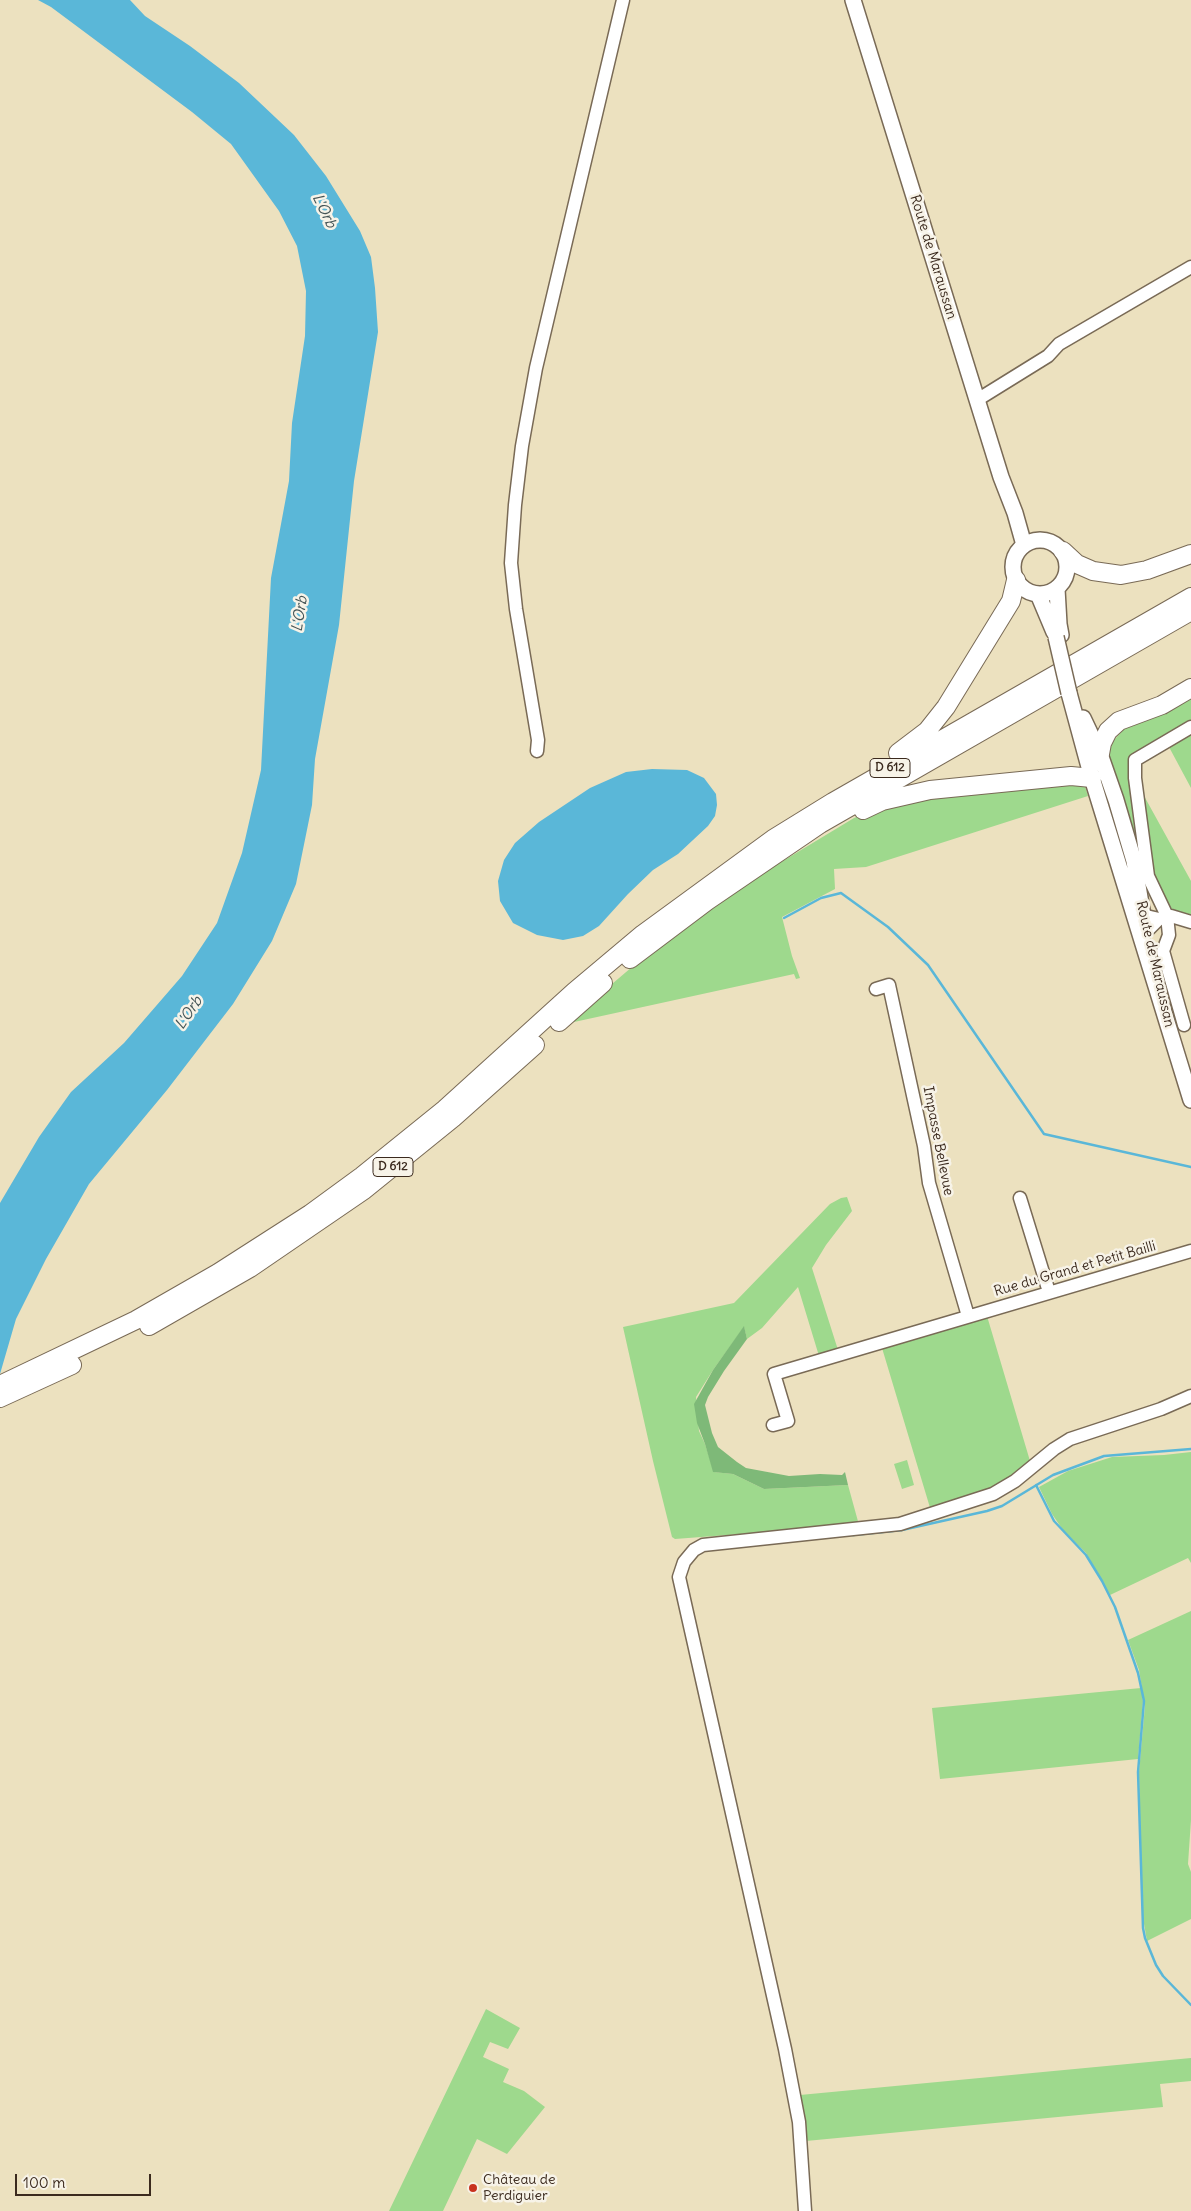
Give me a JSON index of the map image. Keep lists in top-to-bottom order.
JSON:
{
  "streets": {
    "highway": ["D 612"],
    "main road": ["Route de Maraussan"],
    "street": ["Impasse Bellevue", "Rue du Grand et Petit Bailli"]
  },
  "crossings": [
    ["Impasse Bellevue", "Rue du Grand et Petit Bailli"]
  ],
  "water": ["L'Orb"],
  "places": ["Château de Perdiguier"],
  "scale_bar": "100 m"
}
